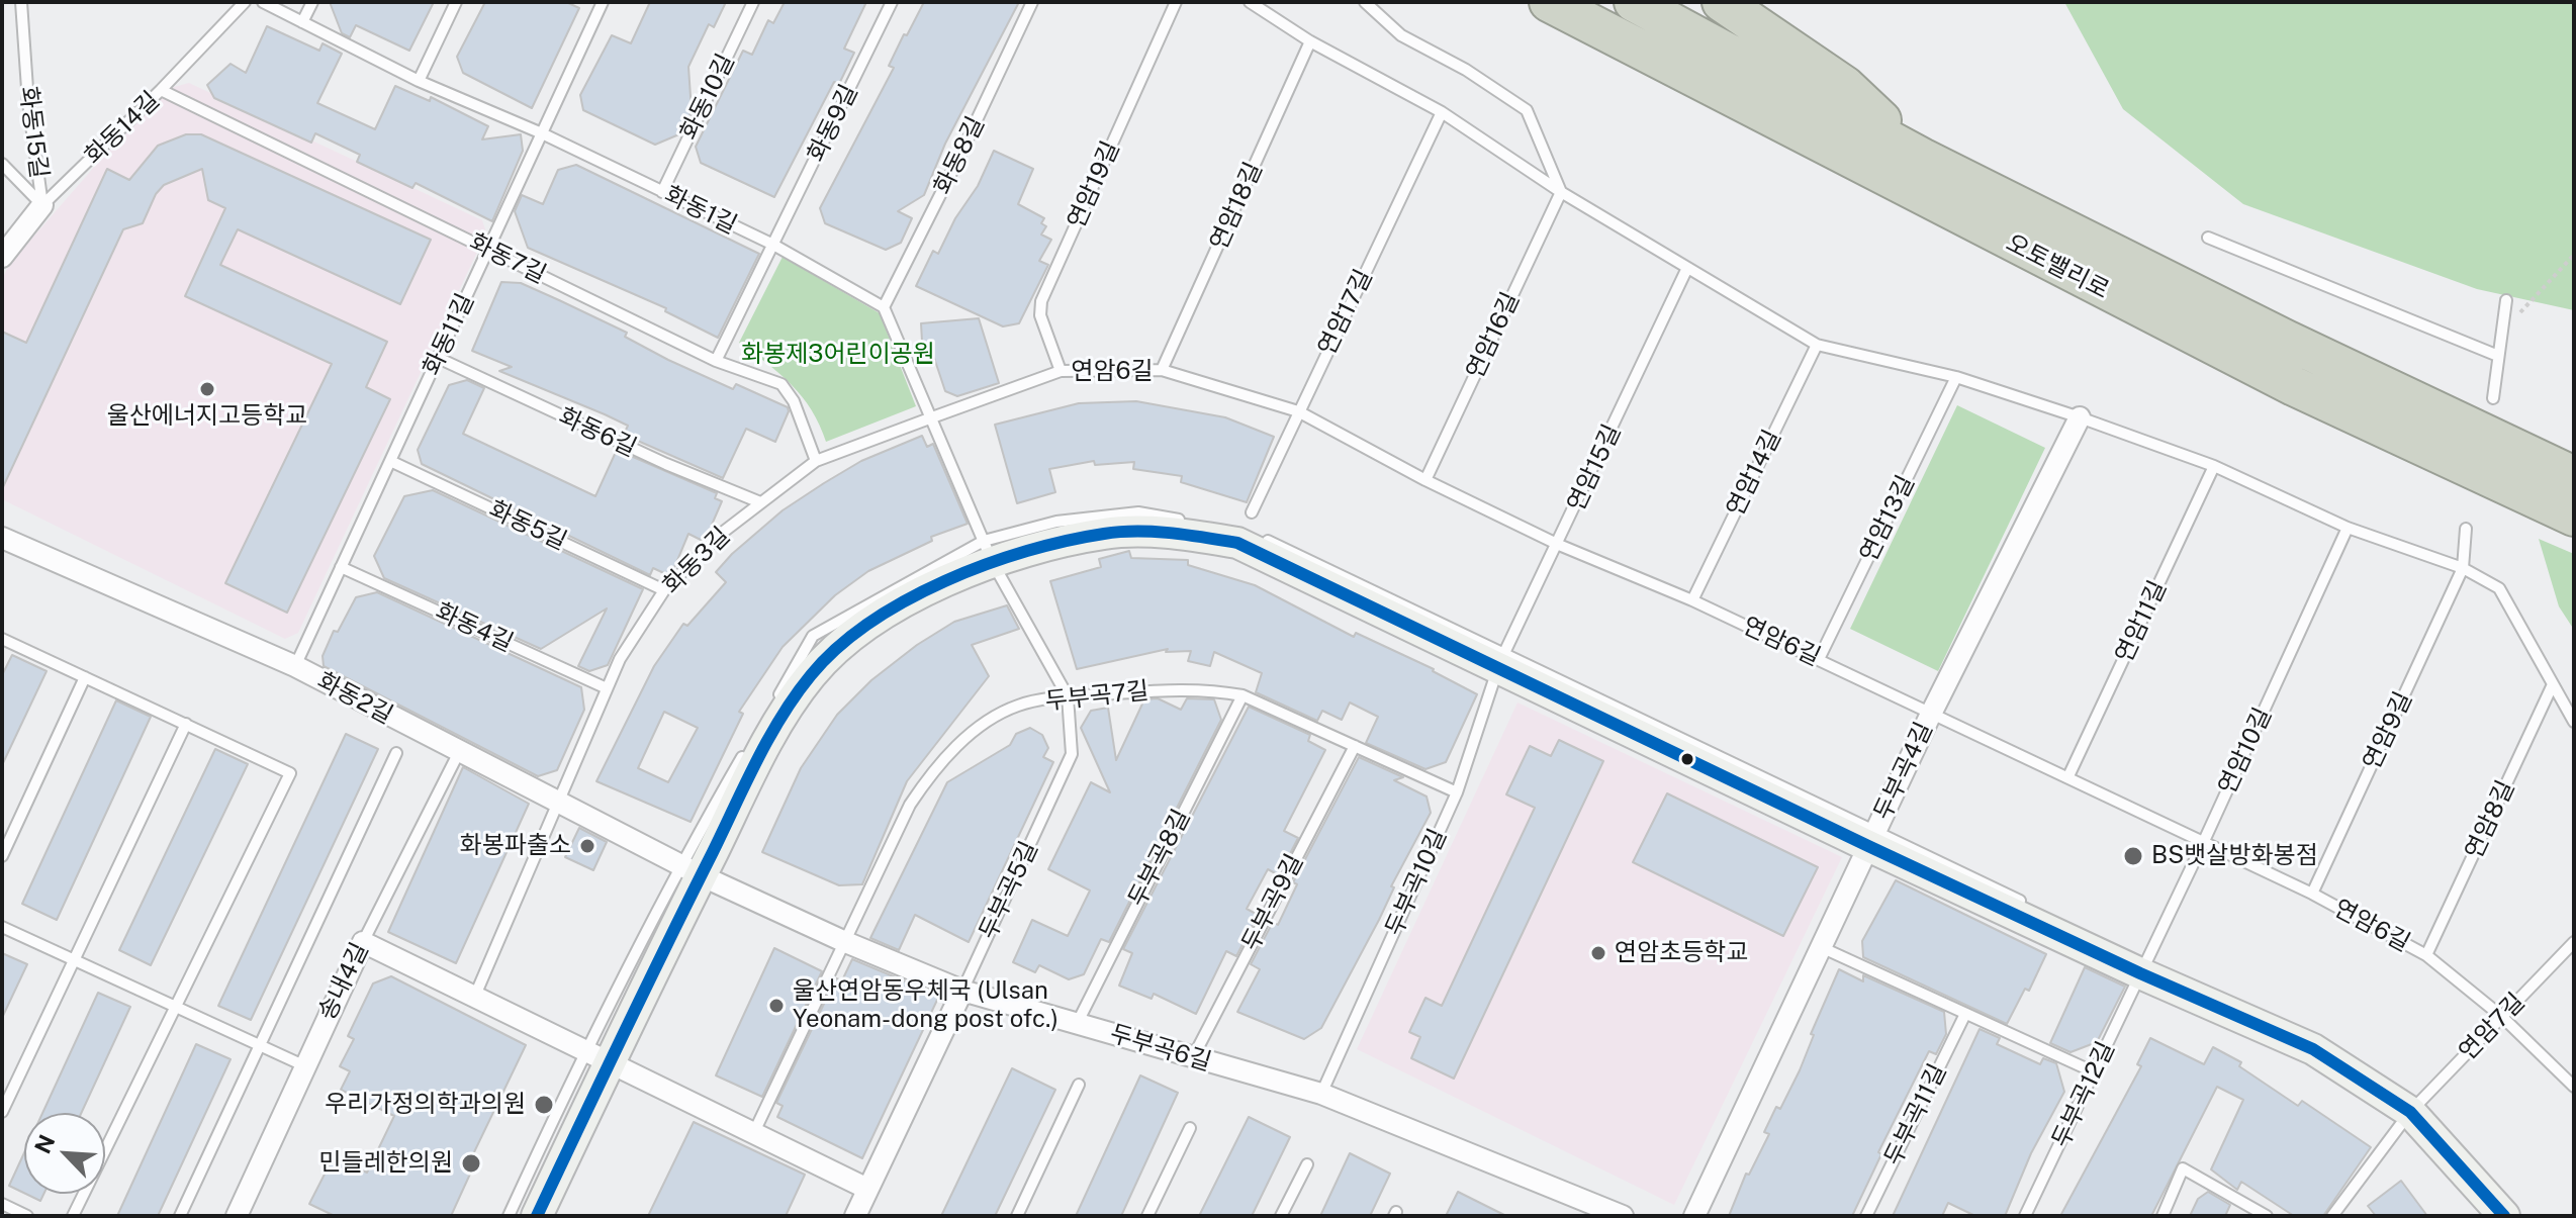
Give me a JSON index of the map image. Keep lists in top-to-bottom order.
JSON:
{
  "streets": {
    "highway": ["오토밸리로"],
    "street": [
      "화동14길",
      "화동2길",
      "두부곡4길",
      "두부곡5길",
      "송내4길",
      "두부곡6길"
    ],
    "lane": [
      "화동10길",
      "화동9길",
      "화동15길",
      "화동8길",
      "연암19길",
      "연암18길",
      "화동1길",
      "화동7길",
      "연암17길",
      "화동11길",
      "연암16길",
      "연암6길",
      "화동6길",
      "연암15길",
      "연암14길",
      "연암13길",
      "화동5길",
      "화동3길",
      "연암11길",
      "화동4길",
      "두부곡7길",
      "연암9길",
      "연암10길",
      "연암8길",
      "두부곡8길",
      "두부곡10길",
      "두부곡9길",
      "연암7길",
      "두부곡12길",
      "두부곡11길"
    ]
  },
  "crossings": [
    ["화동10길", "화동1길"],
    ["화동9길", "화동1길"],
    ["화동9길", "화동7길"],
    ["화동14길", "화동15길"],
    ["화동14길", "화동7길"],
    ["화동8길", "화동1길"],
    ["연암19길", "연암6길"],
    ["연암18길", "연암6길"],
    ["화동1길", "화동11길"],
    ["화동7길", "화동11길"],
    ["화동7길", "화동3길"],
    ["연암17길", "연암6길"],
    ["화동11길", "화동6길"],
    ["화동11길", "화동5길"],
    ["화동11길", "화동4길"],
    ["화동11길", "화동2길"],
    ["연암16길", "연암6길"],
    ["연암6길", "연암15길"],
    ["연암6길", "연암14길"],
    ["연암6길", "연암13길"],
    ["연암6길", "화동3길"],
    ["연암6길", "연암11길"],
    ["연암6길", "연암9길"],
    ["연암6길", "연암10길"],
    ["연암6길", "두부곡4길"],
    ["연암6길", "연암8길"],
    ["연암6길", "연암7길"],
    ["화동6길", "화동3길"],
    ["연암15길", "두부곡10길"],
    ["화동5길", "화동3길"],
    ["화동3길", "화동4길"],
    ["화동3길", "화동2길"],
    ["두부곡7길", "두부곡8길"],
    ["두부곡7길", "두부곡10길"],
    ["두부곡7길", "두부곡5길"],
    ["두부곡7길", "두부곡9길"],
    ["두부곡7길", "두부곡6길"],
    ["화동2길", "송내4길"],
    ["화동2길", "두부곡6길"],
    ["연암10길", "두부곡12길"],
    ["두부곡8길", "두부곡6길"],
    ["두부곡10길", "두부곡6길"],
    ["두부곡5길", "두부곡6길"],
    ["두부곡9길", "두부곡6길"]
  ],
  "parks": ["화봉제3어린이공원"],
  "places": [
    "울산에너지고등학교",
    "화봉파출소",
    "BS뱃살방화봉점",
    "연암초등학교",
    "울산연암동우체국 (Ulsan Yeonam-dong post ofc.)",
    "우리가정의학과의원",
    "민들레한의원"
  ],
  "north": "top left"
}
